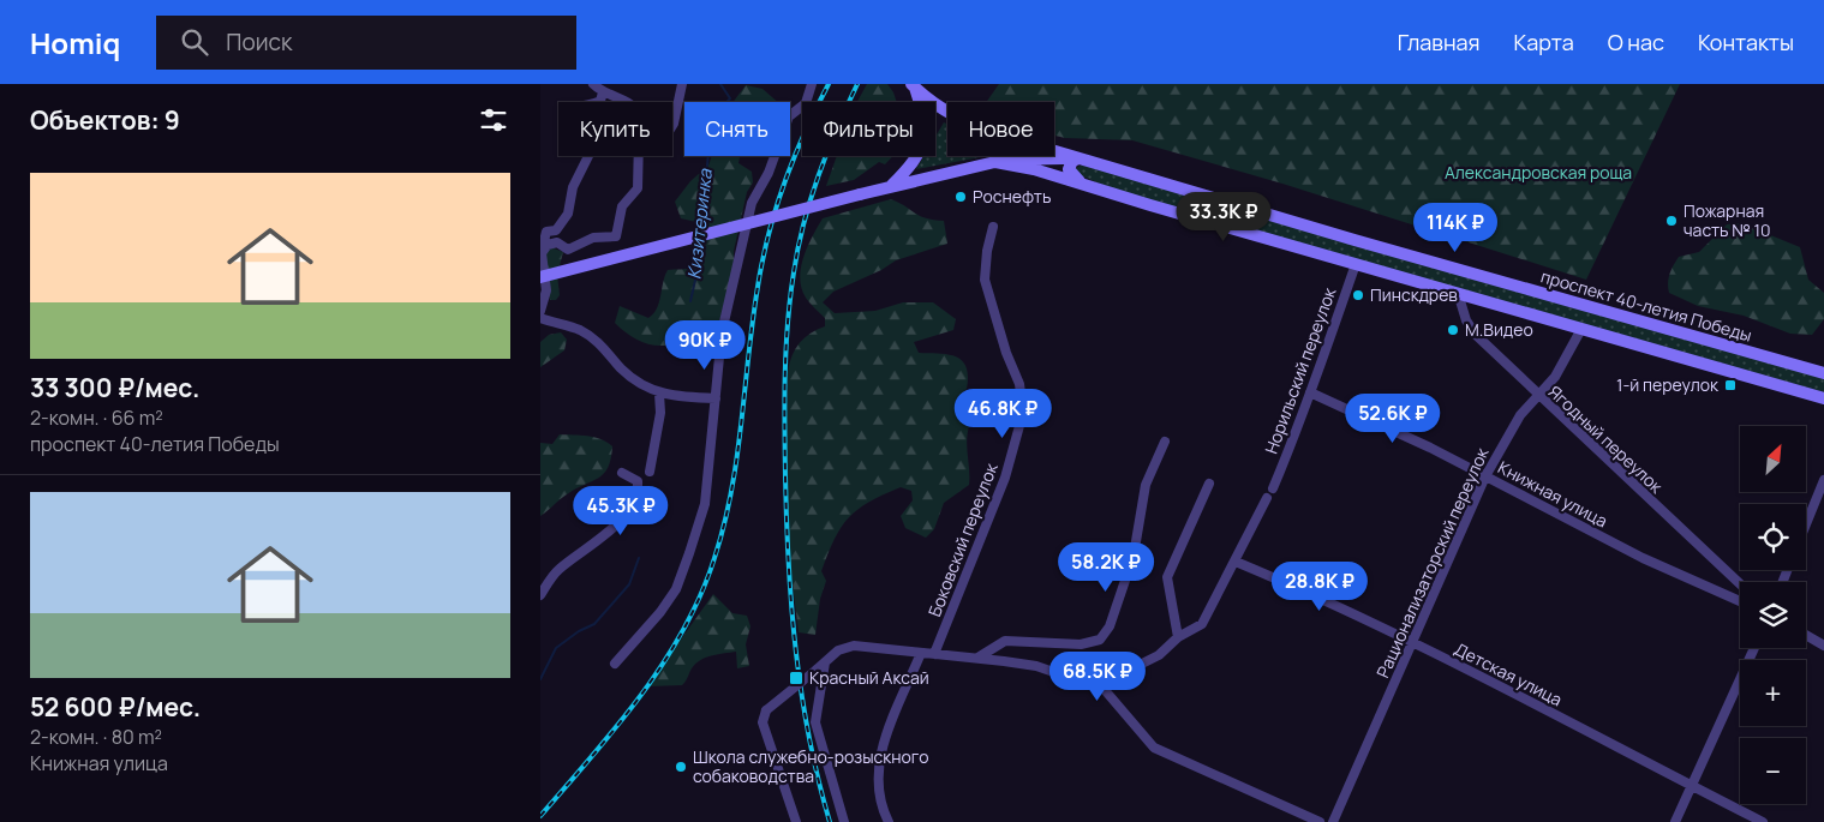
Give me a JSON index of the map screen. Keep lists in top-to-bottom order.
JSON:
{
  "streets": {
    "main road": ["проспект 40-летия Победы"],
    "street": [
      "Норильский переулок",
      "Ягодный переулок",
      "Книжная улица",
      "Боковский переулок",
      "Рационализаторский переулок",
      "Детская улица"
    ]
  },
  "crossings": [
    ["проспект 40-летия Победы", "Норильский переулок"],
    ["проспект 40-летия Победы", "Ягодный переулок"],
    ["проспект 40-летия Победы", "Рационализаторский переулок"],
    ["Норильский переулок", "Книжная улица"],
    ["Ягодный переулок", "Рационализаторский переулок"],
    ["Книжная улица", "Рационализаторский переулок"],
    ["Рационализаторский переулок", "Детская улица"]
  ],
  "water": ["Кизитеринка"],
  "parks": ["Александровская роща"],
  "places": {
    "other": [
      "Роснефть",
      "Пожарная часть № 10",
      "Пинскдрев",
      "М.Видео",
      "Школа служебно-розыскного собаководства"
    ],
    "transit": ["1-й переулок", "Красный Аксай"]
  },
  "north": "top right",
  "page": {
    "header": "Homiq",
    "search": "Поиск",
    "nav": [
      "Главная",
      "Карта",
      "О нас",
      "Контакты"
    ],
    "heading": "Объектов: 9",
    "chip": [
      "Купить",
      "Снять",
      "Фильтры",
      "Новое"
    ],
    "list": [
      {
        "name": "33 300 ₽/мес.",
        "note": "2-комн. · 66 m² · проспект 40-летия Победы"
      },
      {
        "name": "52 600 ₽/мес.",
        "note": "2-комн. · 80 m² · Книжная улица"
      }
    ],
    "price": [
      "33.3K ₽",
      "114K ₽",
      "90K ₽",
      "46.8K ₽",
      "52.6K ₽",
      "45.3K ₽",
      "58.2K ₽",
      "28.8K ₽",
      "68.5K ₽"
    ],
    "map_buttons": ["+", "−"]
  }
}
